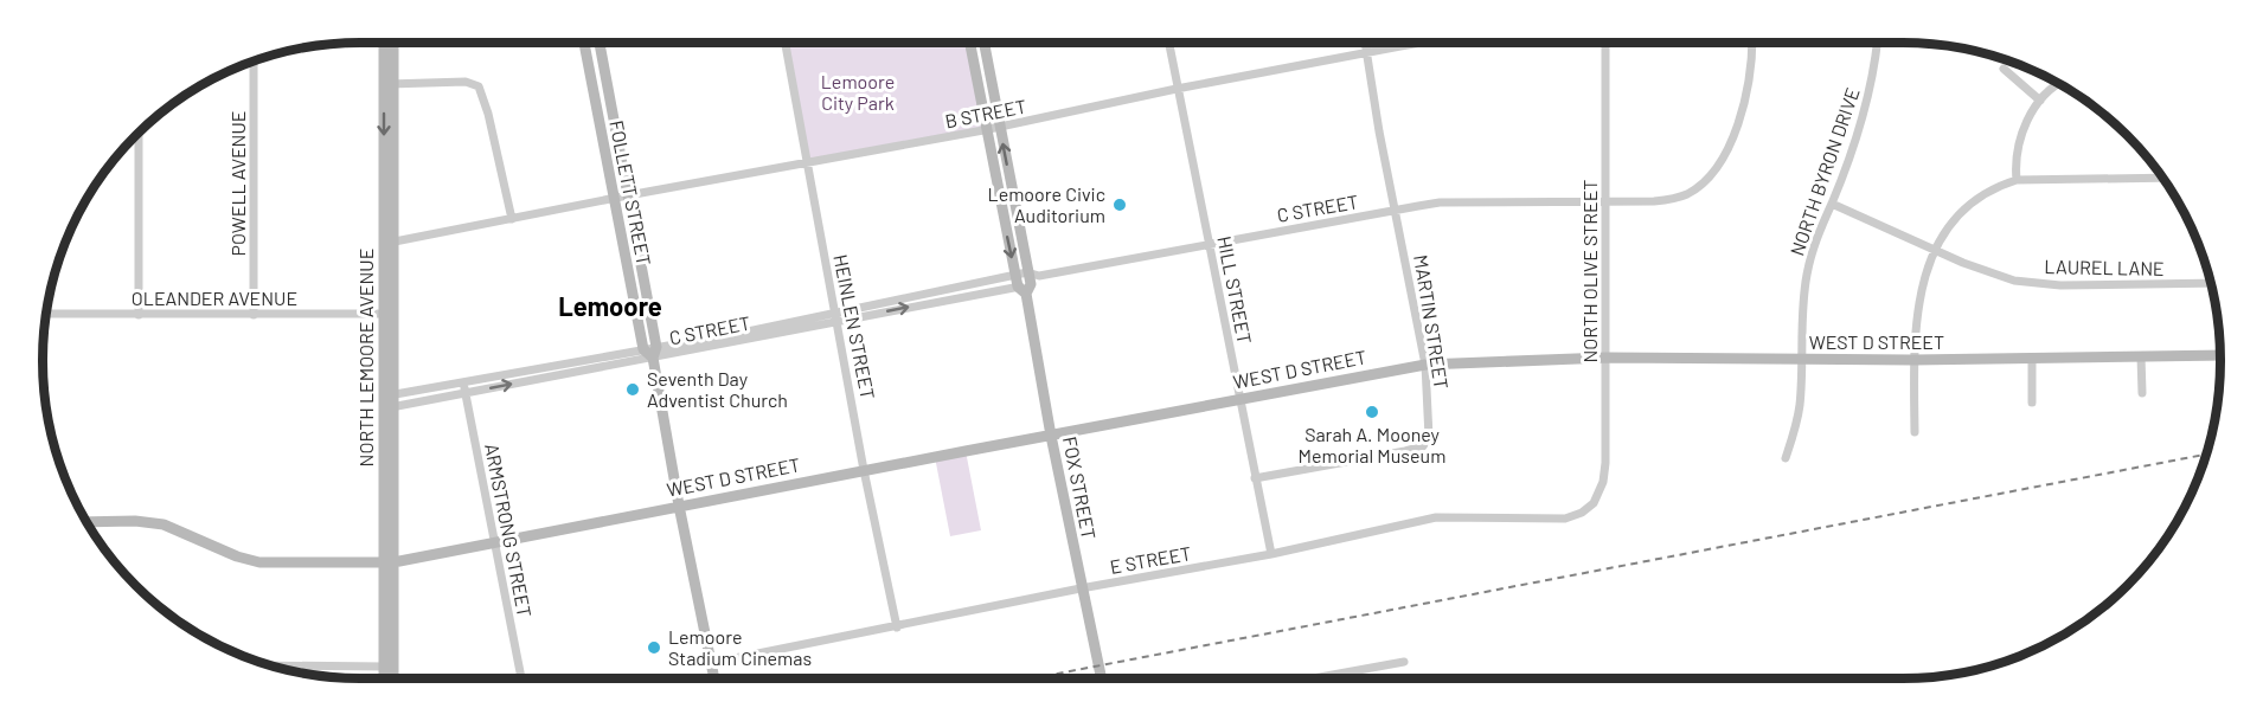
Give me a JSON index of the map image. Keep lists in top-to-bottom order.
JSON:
{
  "streets": {
    "street": [
      "B STREET",
      "NORTH BYRON DRIVE",
      "POWELL AVENUE",
      "FOLLETT STREET",
      "C STREET",
      "LAUREL LANE",
      "NORTH OLIVE STREET",
      "HILL STREET",
      "OLEANDER AVENUE",
      "MARTIN STREET",
      "HEINLEN STREET",
      "WEST D STREET",
      "NORTH LEMOORE AVENUE",
      "FOX STREET",
      "ARMSTRONG STREET",
      "E STREET"
    ]
  },
  "crossings": [
    ["B STREET", "FOLLETT STREET"],
    ["B STREET", "HILL STREET"],
    ["B STREET", "MARTIN STREET"],
    ["B STREET", "HEINLEN STREET"],
    ["B STREET", "NORTH LEMOORE AVENUE"],
    ["B STREET", "FOX STREET"],
    ["NORTH BYRON DRIVE", "LAUREL LANE"],
    ["NORTH BYRON DRIVE", "WEST D STREET"],
    ["POWELL AVENUE", "OLEANDER AVENUE"],
    ["FOLLETT STREET", "C STREET"],
    ["FOLLETT STREET", "WEST D STREET"],
    ["FOLLETT STREET", "E STREET"],
    ["C STREET", "NORTH OLIVE STREET"],
    ["C STREET", "HILL STREET"],
    ["C STREET", "MARTIN STREET"],
    ["C STREET", "HEINLEN STREET"],
    ["C STREET", "NORTH LEMOORE AVENUE"],
    ["C STREET", "FOX STREET"],
    ["C STREET", "ARMSTRONG STREET"],
    ["NORTH OLIVE STREET", "WEST D STREET"],
    ["NORTH OLIVE STREET", "E STREET"],
    ["HILL STREET", "MARTIN STREET"],
    ["HILL STREET", "WEST D STREET"],
    ["HILL STREET", "E STREET"],
    ["OLEANDER AVENUE", "NORTH LEMOORE AVENUE"],
    ["MARTIN STREET", "WEST D STREET"],
    ["HEINLEN STREET", "WEST D STREET"],
    ["HEINLEN STREET", "E STREET"],
    ["WEST D STREET", "NORTH LEMOORE AVENUE"],
    ["WEST D STREET", "FOX STREET"],
    ["WEST D STREET", "ARMSTRONG STREET"],
    ["FOX STREET", "E STREET"]
  ],
  "districts": ["Lemoore"],
  "parks": ["Lemoore City Park"],
  "places": [
    "Lemoore Civic Auditorium",
    "Seventh Day Adventist Church",
    "Sarah A. Mooney Memorial Museum",
    "Lemoore Stadium Cinemas"
  ]
}
